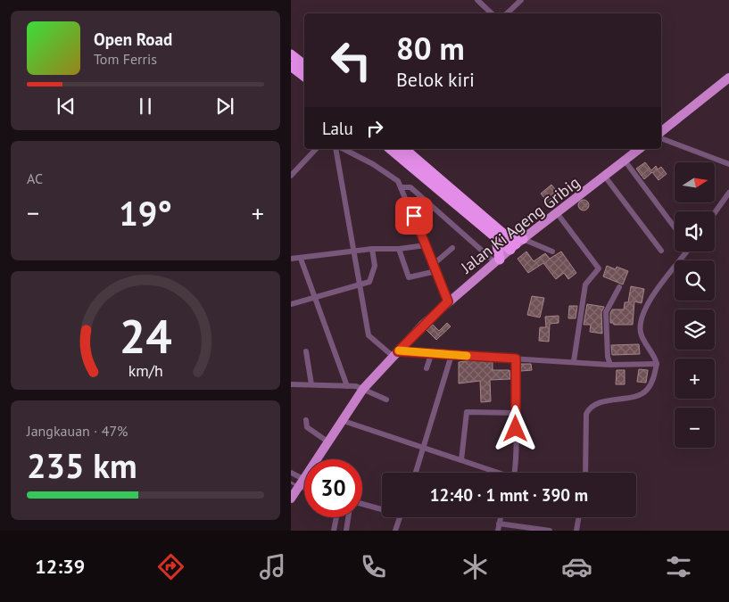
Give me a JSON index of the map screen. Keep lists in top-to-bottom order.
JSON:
{
  "streets": {
    "main road": ["Jalan Ki Ageng Gribig"]
  },
  "north": "right",
  "page": {
    "turn": ["80 m", "Belok kiri"],
    "song": ["Open Road", "Tom Ferris"],
    "then": "Lalu",
    "tile": [
      "AC",
      ["Jangkauan · 47%", "235 km"]
    ],
    "map_buttons": ["+", "−"],
    "heat": ["−", "19°", "+"],
    "limit": "30",
    "trip": "12:40 · 1 mnt · 390 m",
    "tabs": "12:39",
    "gauge": ["24", "km/h"]
  }
}
